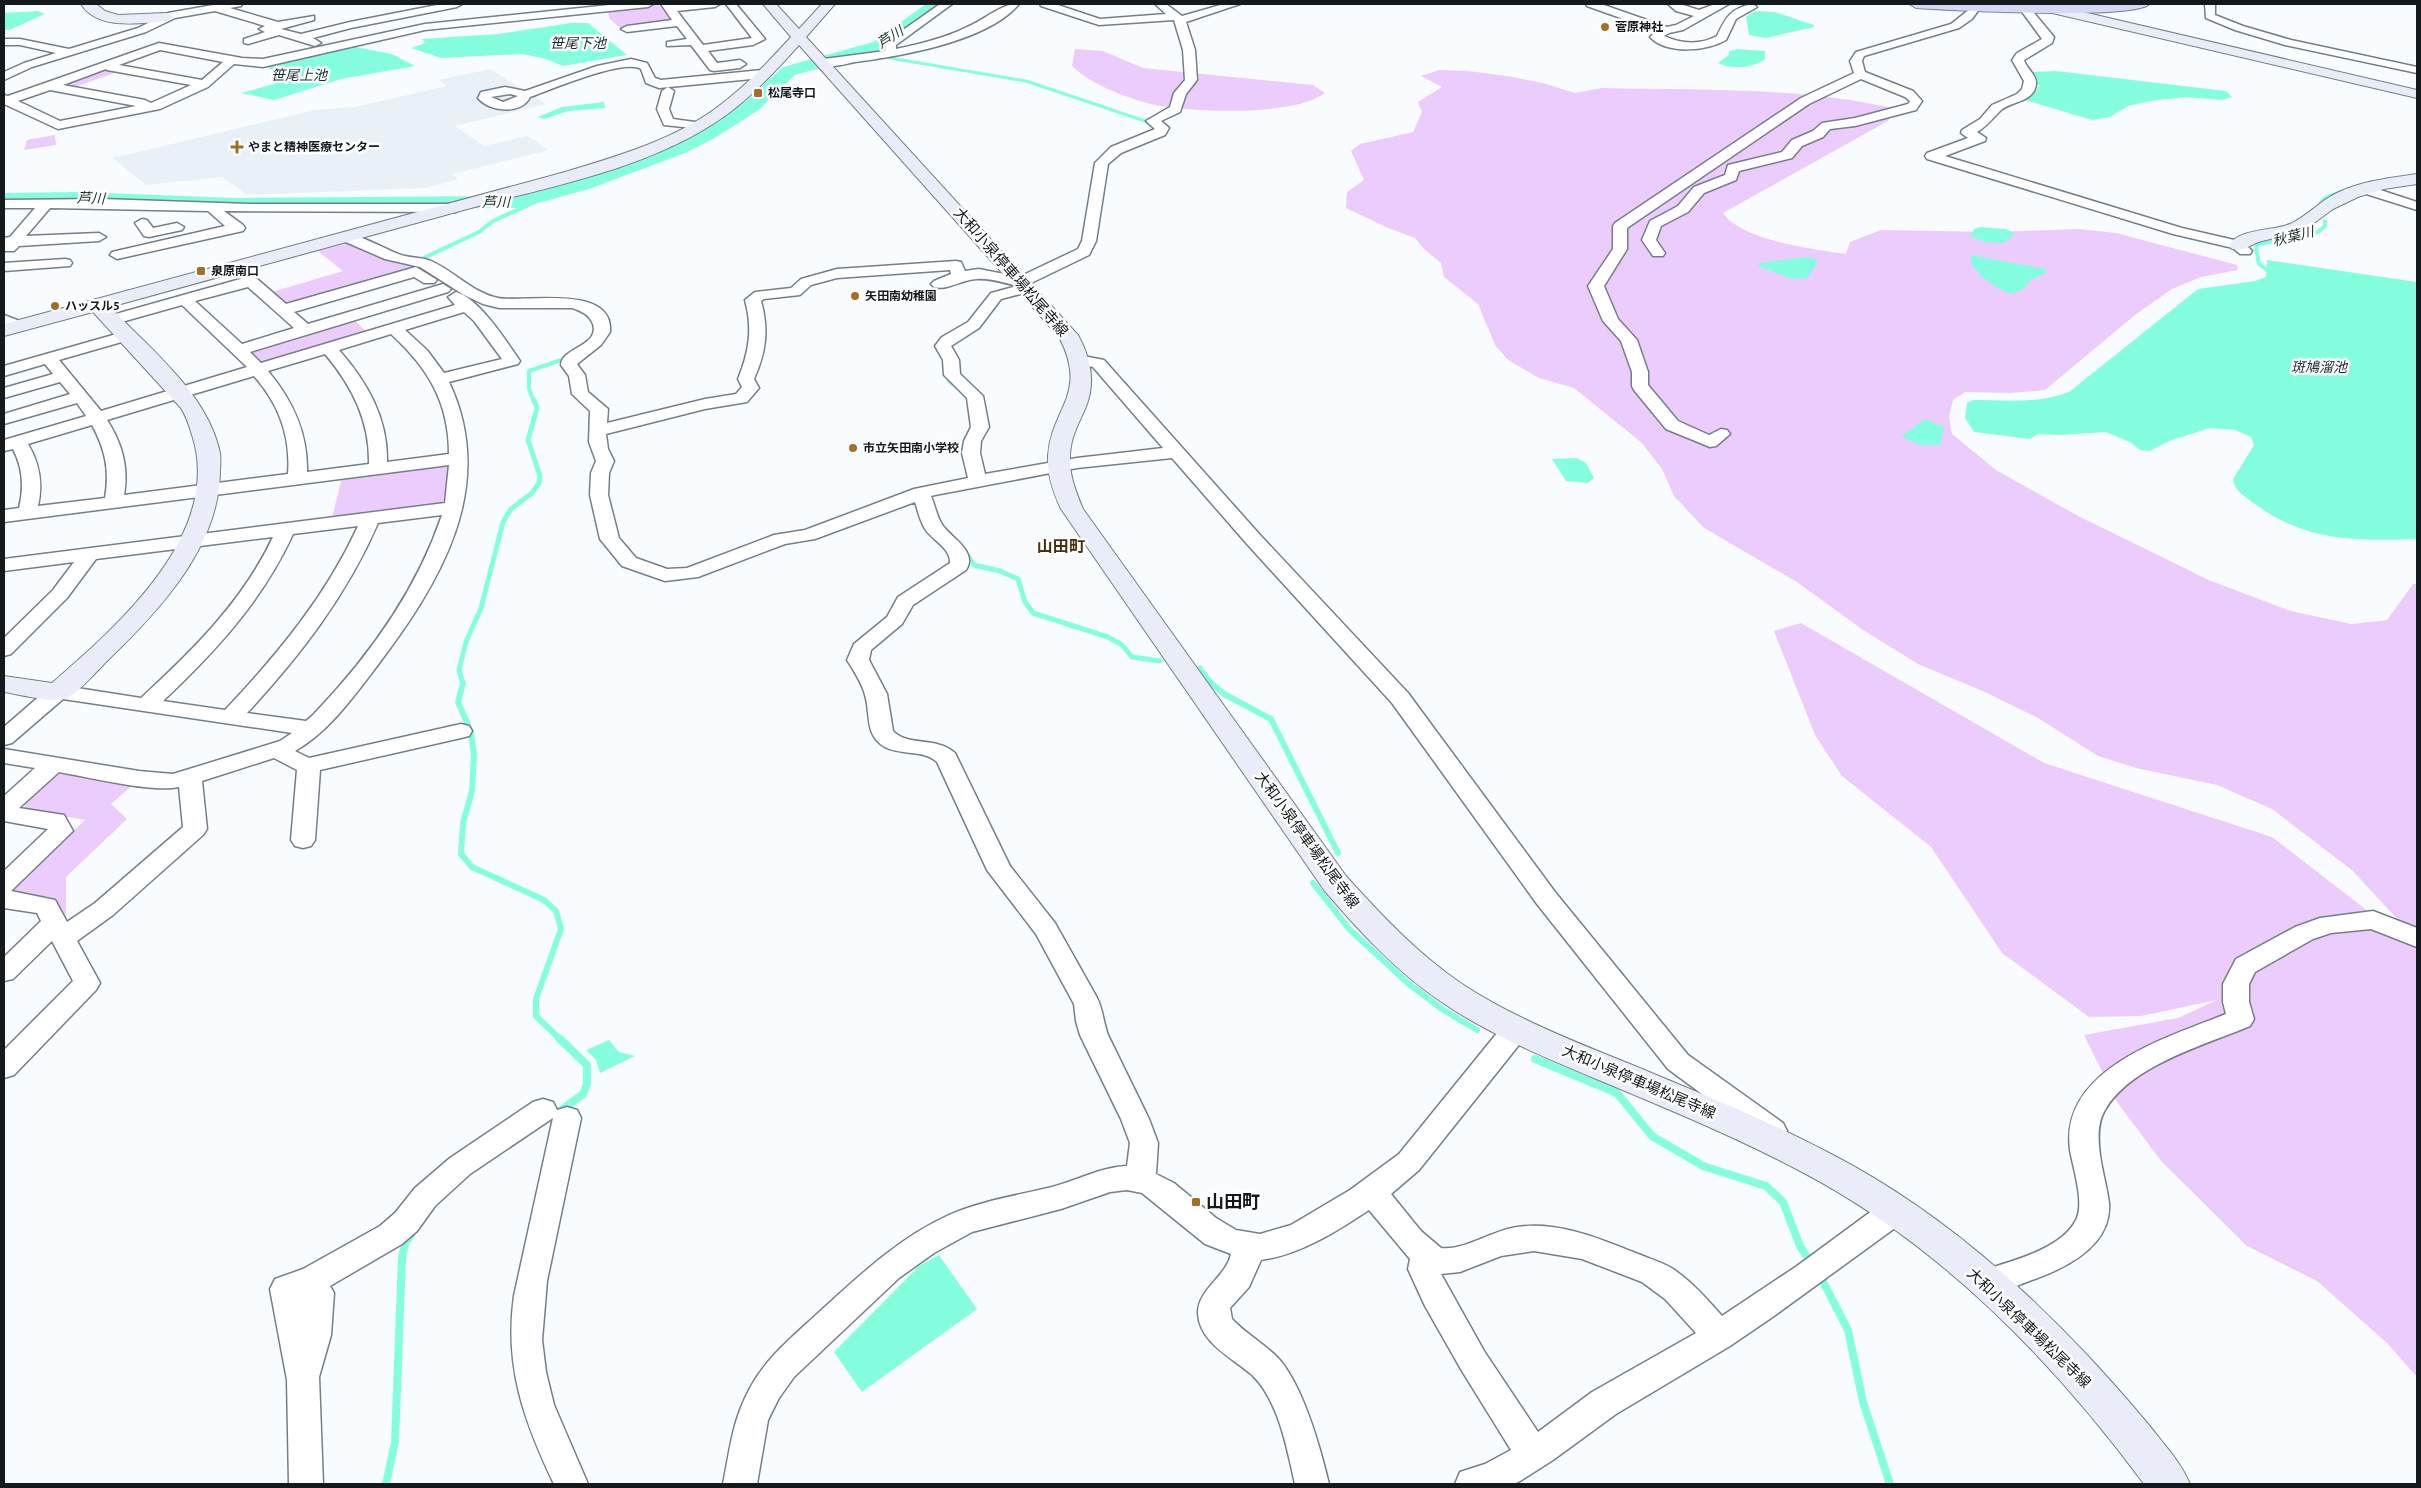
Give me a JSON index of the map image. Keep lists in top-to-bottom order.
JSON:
{
  "streets": {
    "street": ["大和小泉停車場松尾寺線"]
  },
  "districts": ["山田町"],
  "water": [
    "芦川",
    "笹尾下池",
    "笹尾上池",
    "秋葉川",
    "斑鳩溜池"
  ],
  "places": {
    "other": [
      "菅原神社",
      "矢田南幼稚園",
      "ハッスル5",
      "市立矢田南小学校"
    ],
    "transit": ["松尾寺口", "泉原南口", "山田町"],
    "health": ["やまと精神医療センター"]
  }
}
